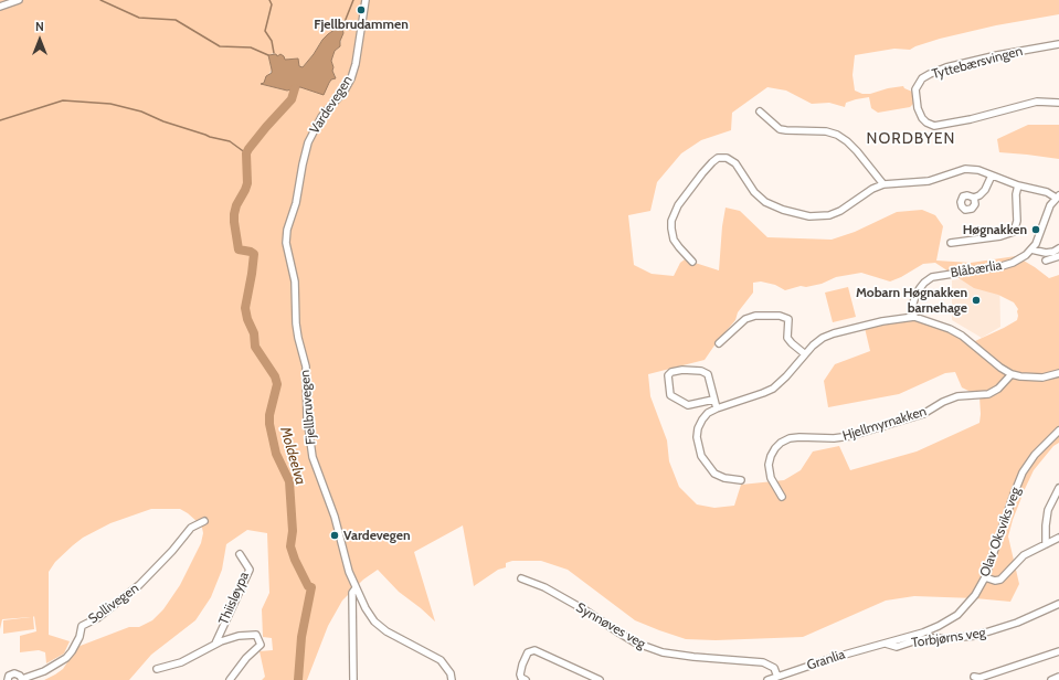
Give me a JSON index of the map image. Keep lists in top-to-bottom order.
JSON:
{
  "streets": {
    "street": [
      "Tyttebærsvingen",
      "Vardevegen",
      "Blåbærlia",
      "Fjellbruvegen",
      "Hjellmyrnakken",
      "Olav Oksviks veg",
      "Thiisløypa",
      "Sollivegen",
      "Synnøves veg",
      "Torbjørns veg",
      "Granlia"
    ]
  },
  "crossings": [
    ["Vardevegen", "Fjellbruvegen"],
    ["Olav Oksviks veg", "Torbjørns veg"],
    ["Olav Oksviks veg", "Granlia"],
    ["Synnøves veg", "Granlia"],
    ["Torbjørns veg", "Granlia"]
  ],
  "districts": ["NORDBYEN"],
  "water": ["Moldeelva"],
  "places": [
    "Fjellbrudammen",
    "Høgnakken",
    "Mobarn Høgnakken barnehage",
    "Vardevegen"
  ],
  "north": "top"
}
